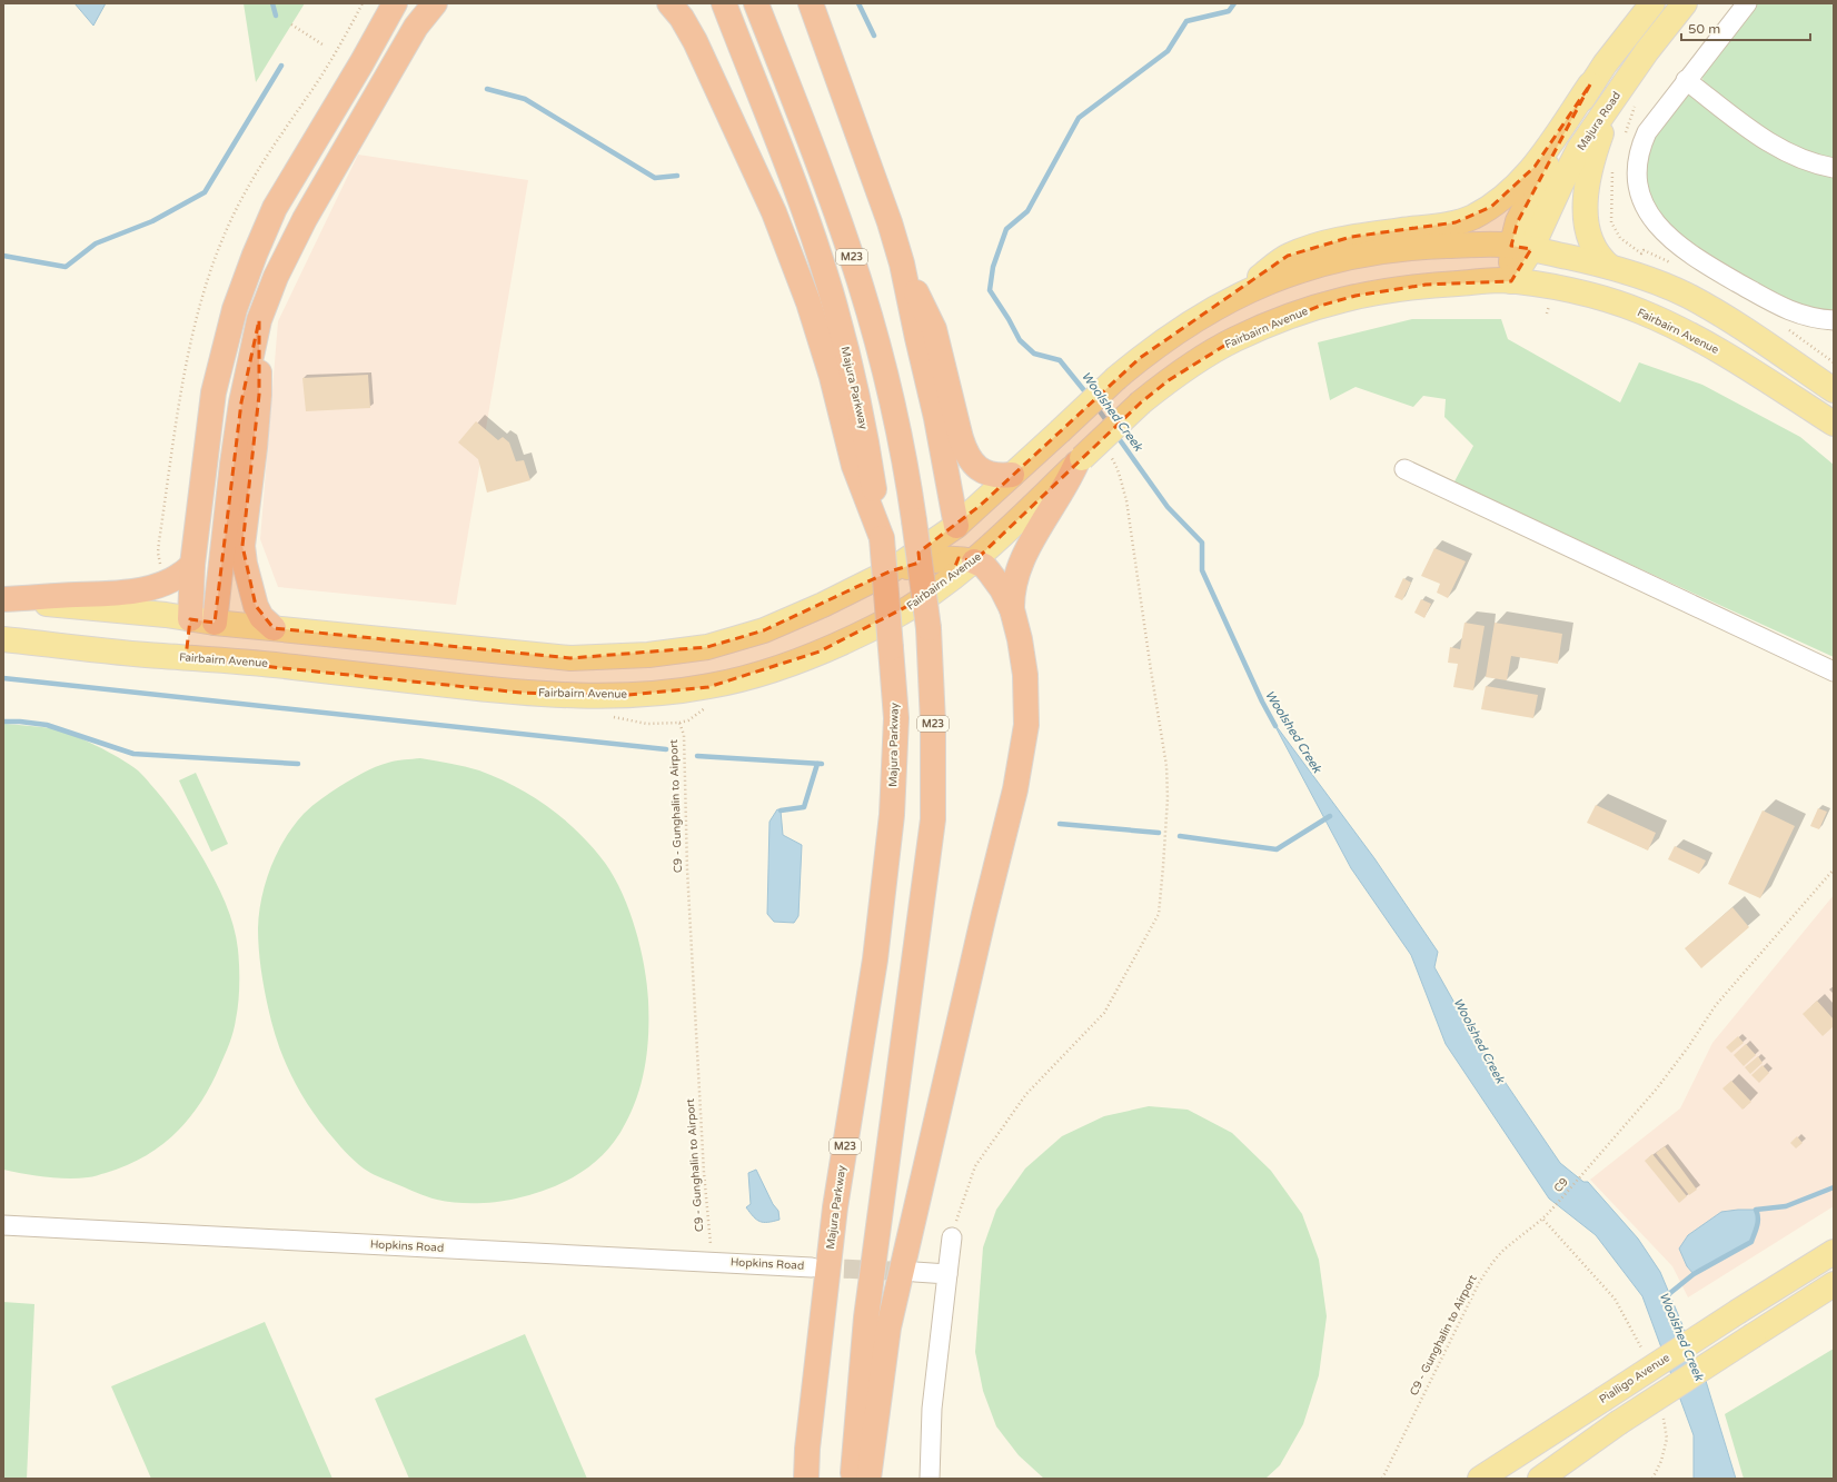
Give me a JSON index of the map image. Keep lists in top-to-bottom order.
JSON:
{
  "streets": {
    "highway": ["M23", "Majura Parkway"],
    "main road": ["Majura Road", "Fairbairn Avenue", "Pialligo Avenue"],
    "street": ["Hopkins Road"],
    "path": ["C9 - Gunghalin to Airport", "C9"]
  },
  "crossings": [
    ["C9 - Gunghalin to Airport", "C9"],
    ["C9 - Gunghalin to Airport", "Hopkins Road"]
  ],
  "water": ["Woolshed Creek"],
  "scale_bar": "50 m"
}
